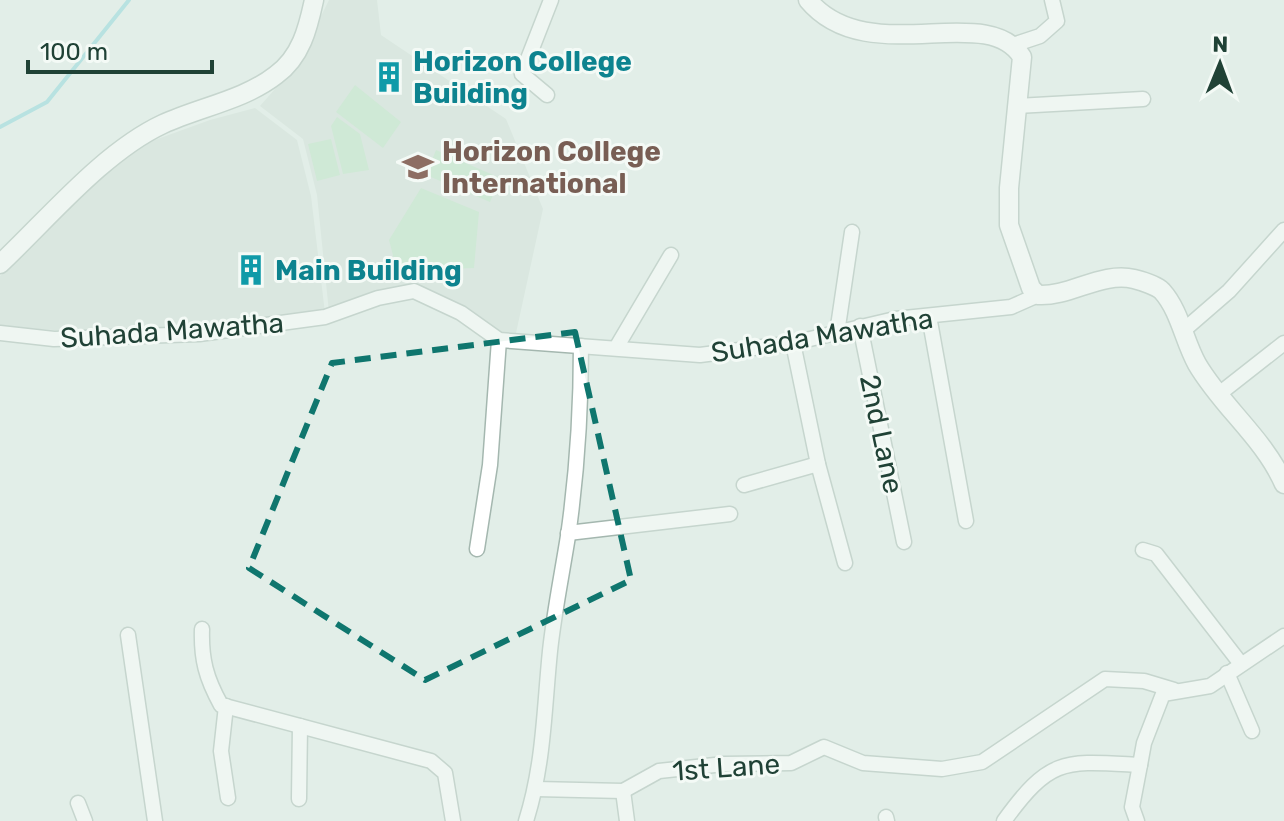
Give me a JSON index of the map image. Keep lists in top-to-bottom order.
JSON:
{
  "streets": {
    "street": ["Suhada Mawatha", "2nd Lane", "1st Lane"]
  },
  "crossings": [
    ["Suhada Mawatha", "2nd Lane"]
  ],
  "places": {
    "building": ["Horizon College Building", "Main Building"],
    "school or university": ["Horizon College International"]
  },
  "scale_bar": "100 m",
  "north": "top"
}
